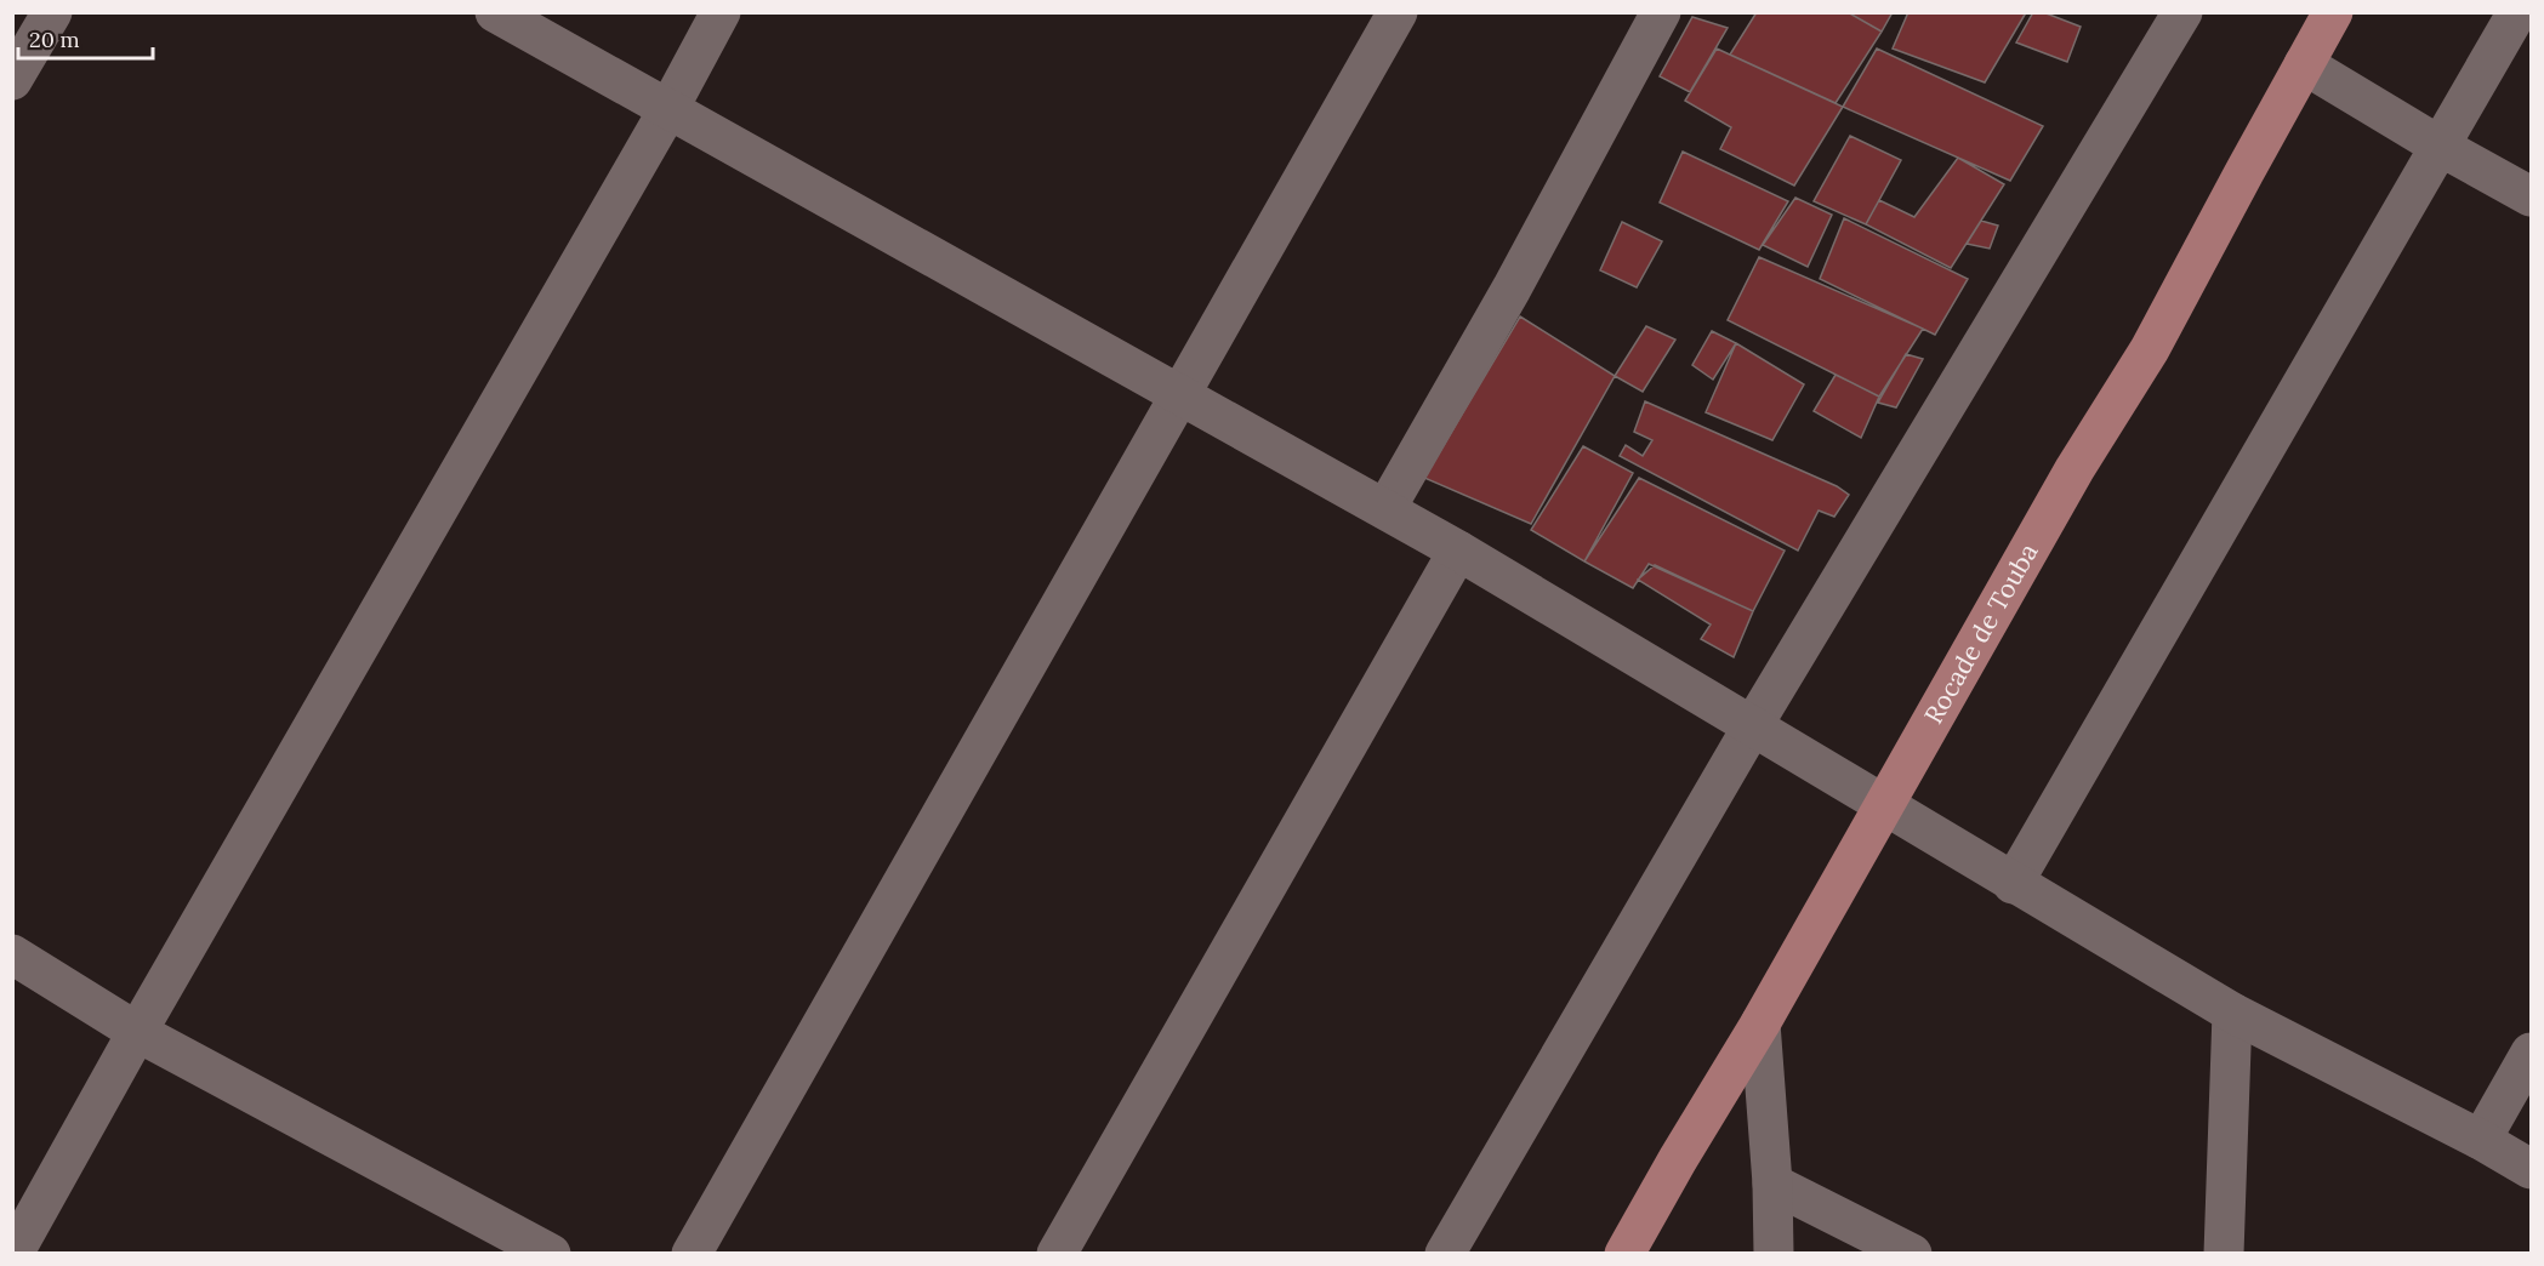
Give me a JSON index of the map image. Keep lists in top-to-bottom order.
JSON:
{
  "streets": {
    "main road": ["Rocade de Touba"]
  },
  "scale_bar": "20 m"
}
